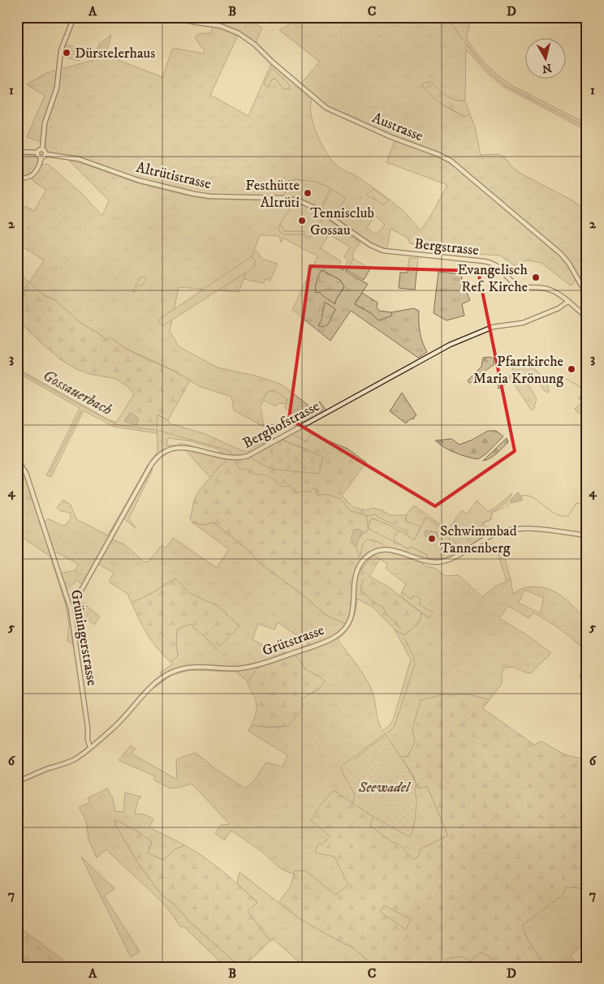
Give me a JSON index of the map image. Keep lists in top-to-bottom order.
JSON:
{
  "streets": {
    "street": [
      "Austrasse",
      "Altrütistrasse",
      "Bergstrasse",
      "Berghofstrasse",
      "Grüningerstrasse",
      "Grütstrasse"
    ]
  },
  "crossings": [
    ["Altrütistrasse", "Bergstrasse"],
    ["Bergstrasse", "Berghofstrasse"],
    ["Berghofstrasse", "Grüningerstrasse"],
    ["Grüningerstrasse", "Grütstrasse"]
  ],
  "water": ["Gossauerbach"],
  "parks": ["Seewadel"],
  "places": [
    "Dürstelerhaus",
    "Festhütte Altrüti",
    "Tennisclub Gossau",
    "Evangelisch Ref. Kirche",
    "Pfarrkirche Maria Krönung",
    "Schwimmbad Tannenberg"
  ],
  "north": "bottom",
  "grid": {
    "columns": [
      "A",
      "B",
      "C",
      "D"
    ],
    "rows": [
      "1",
      "2",
      "3",
      "4",
      "5",
      "6",
      "7"
    ]
  }
}
